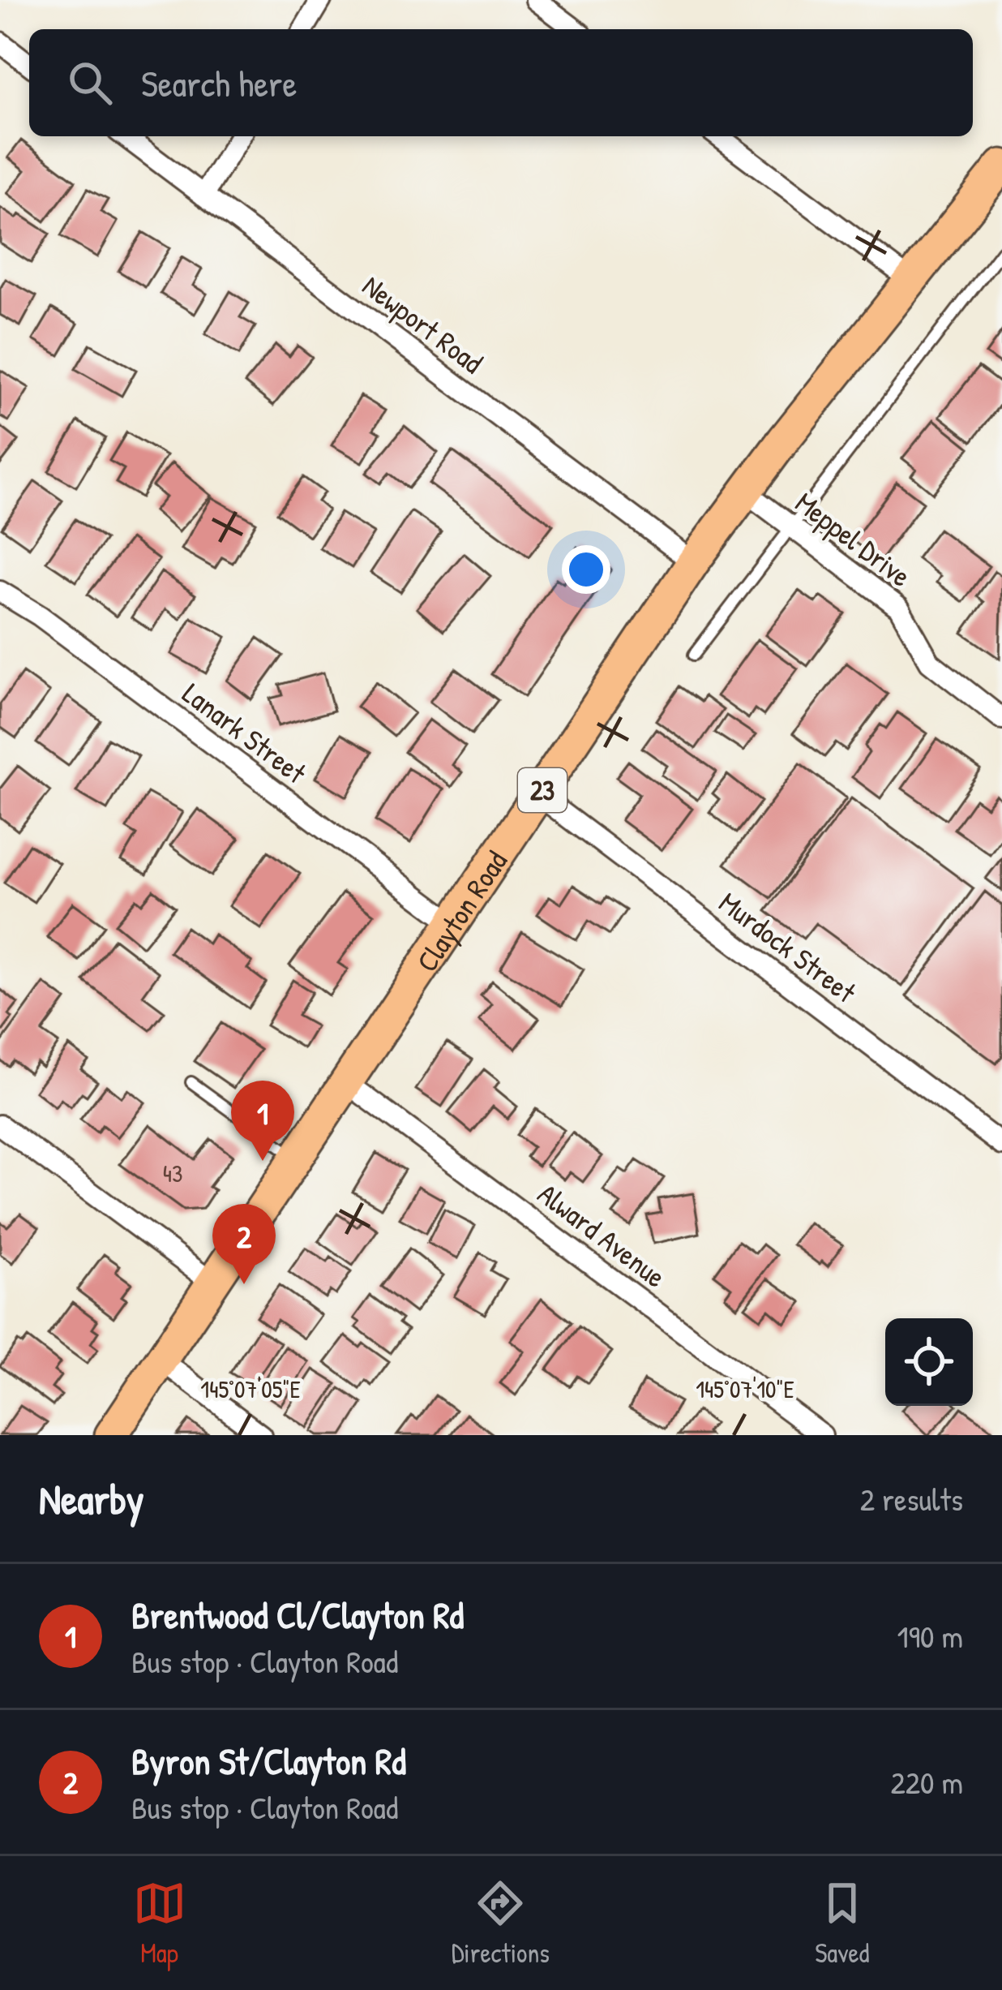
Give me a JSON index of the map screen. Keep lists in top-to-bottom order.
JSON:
{
  "streets": {
    "main road": ["23", "Clayton Road"],
    "street": [
      "Newport Road",
      "Meppel Drive",
      "Lanark Street",
      "Murdock Street",
      "Alward Avenue"
    ]
  },
  "crossings": [
    ["Newport Road", "Clayton Road"],
    ["Meppel Drive", "Clayton Road"],
    ["Lanark Street", "Clayton Road"],
    ["Clayton Road", "Murdock Street"],
    ["Clayton Road", "Alward Avenue"]
  ],
  "house_numbers": ["43"],
  "page": {
    "search": "Search here",
    "pins": ["1", "2"],
    "heading": ["Nearby", "2 results"],
    "list": [
      {
        "mark": "1",
        "name": "Brentwood Cl/Clayton Rd",
        "note": "Bus stop · Clayton Road",
        "value": "190 m"
      },
      {
        "mark": "2",
        "name": "Byron St/Clayton Rd",
        "note": "Bus stop · Clayton Road",
        "value": "220 m"
      }
    ],
    "nav": ["Map", "Directions", "Saved"]
  },
  "coordinates": ["145°07'05\"E", "145°07'10\"E"]
}
